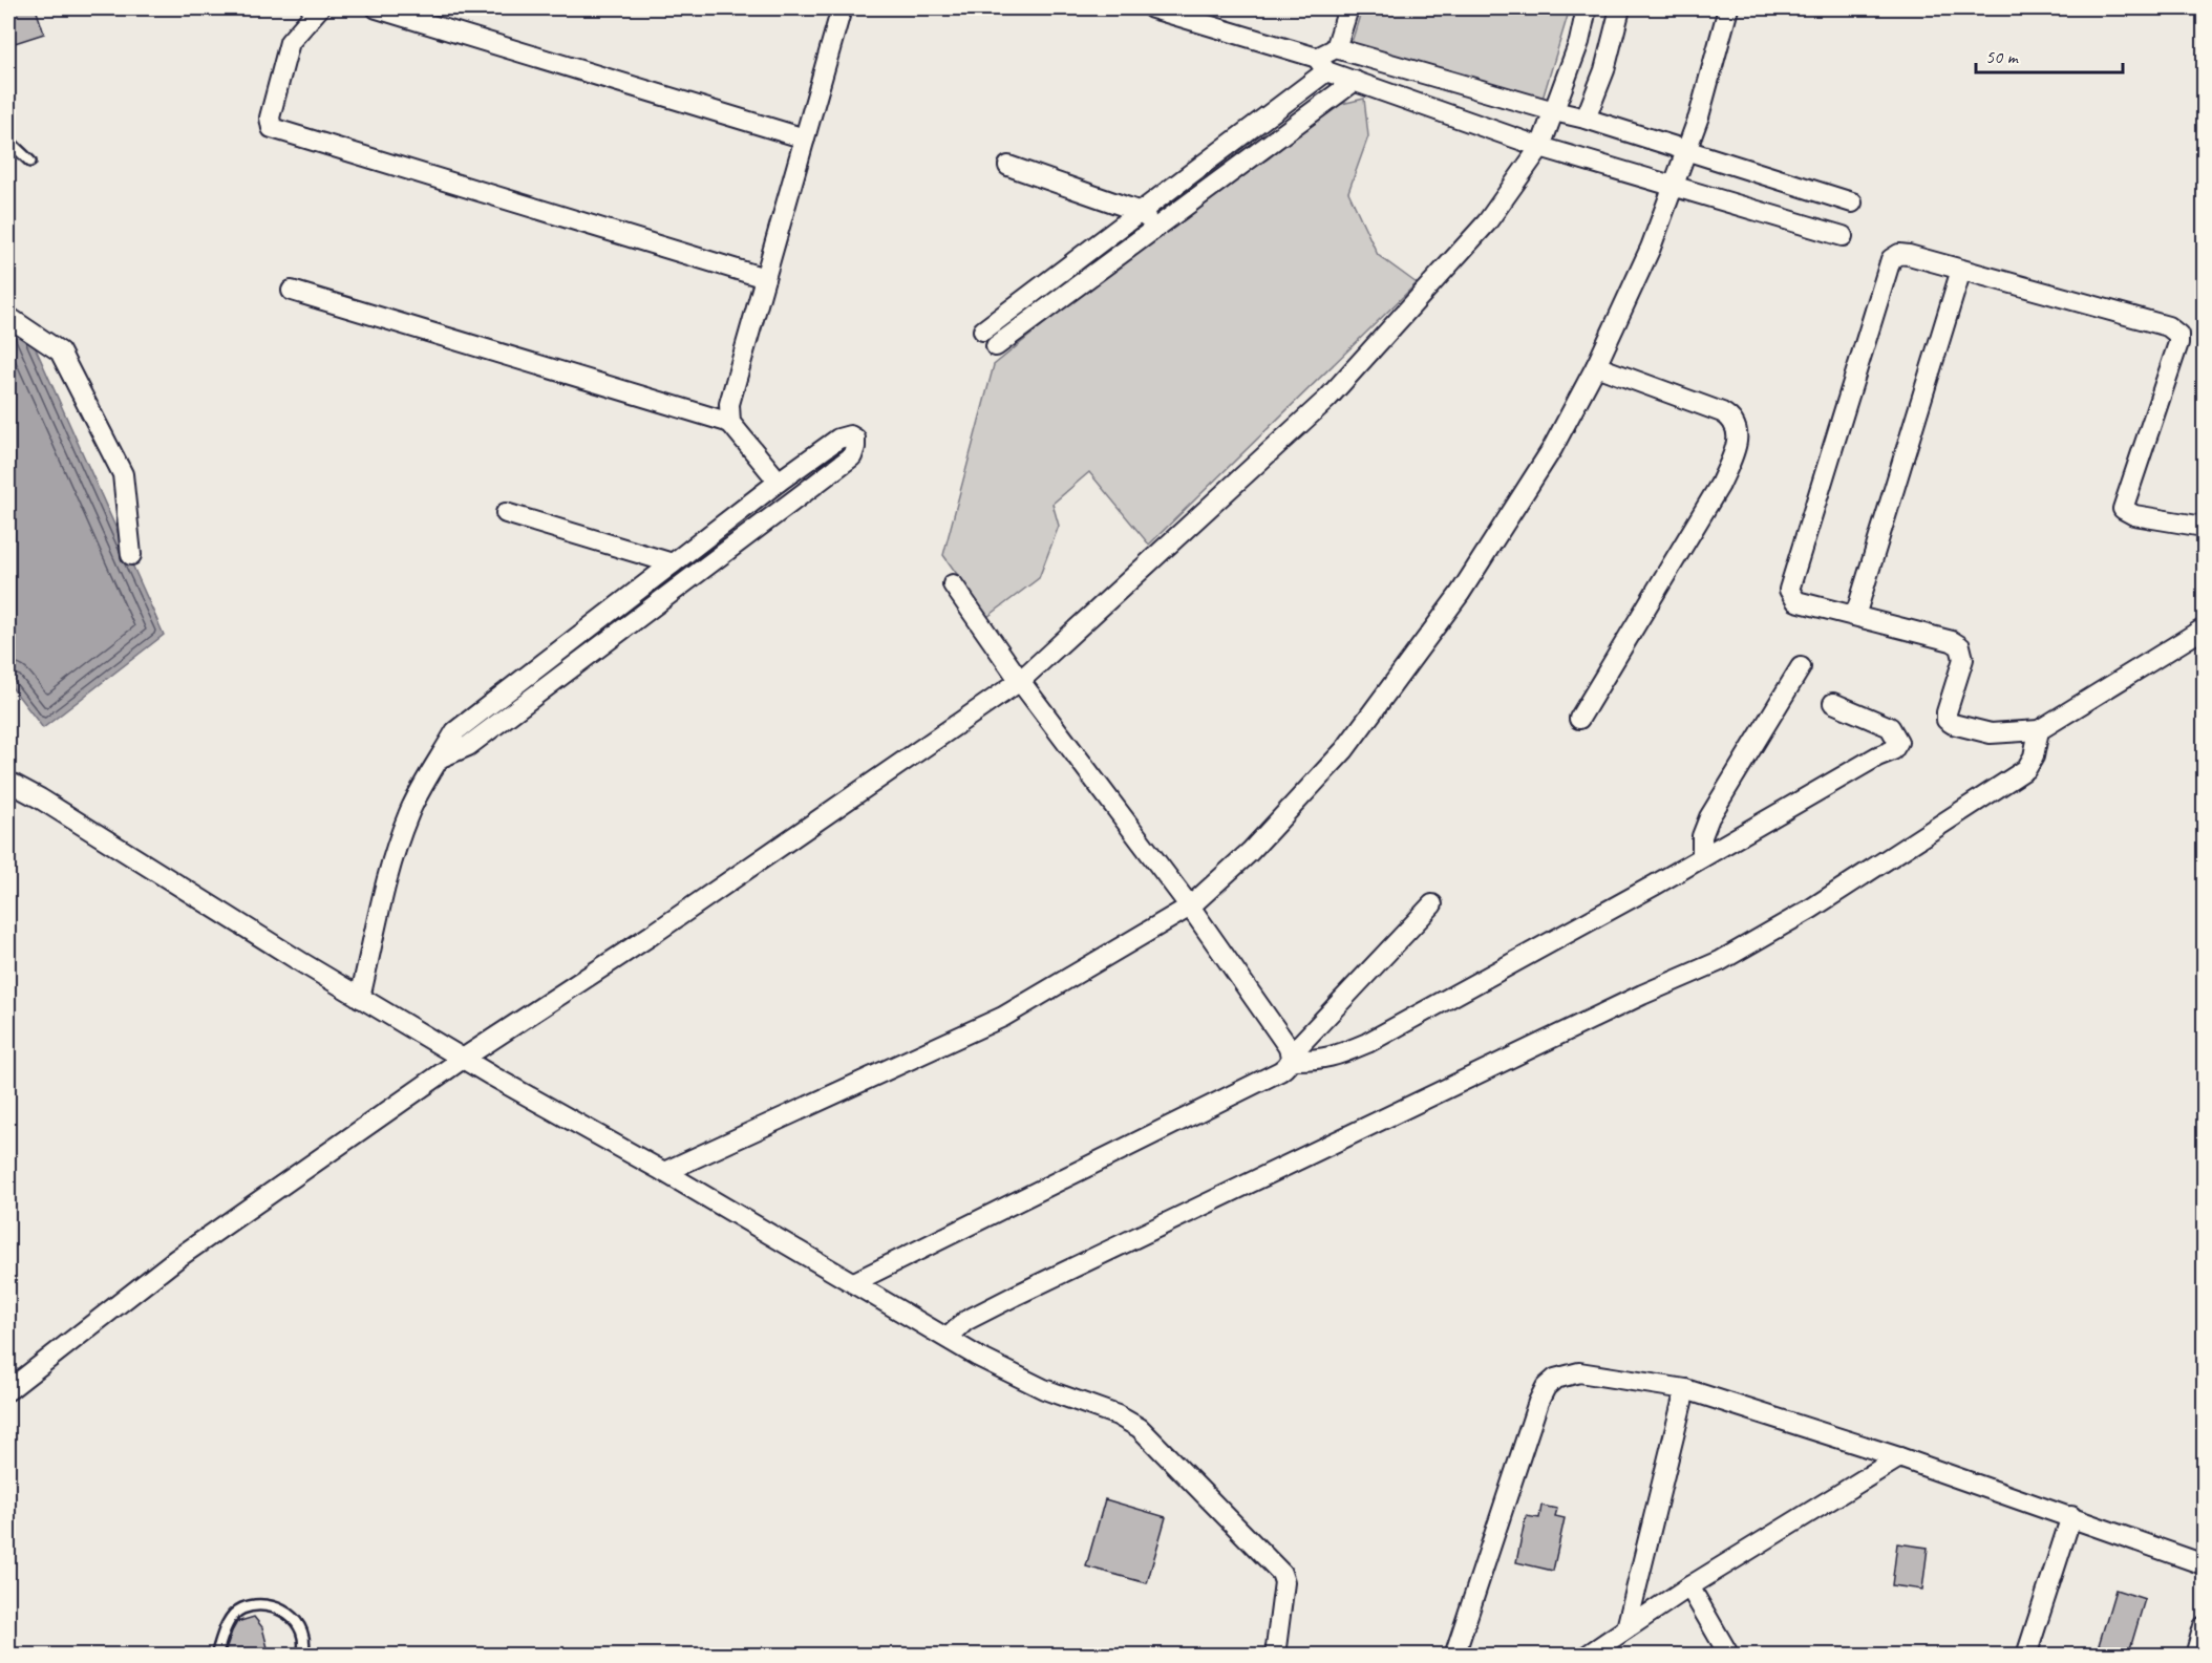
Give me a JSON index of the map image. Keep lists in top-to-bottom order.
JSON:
{
  "scale_bar": "50 m"
}
